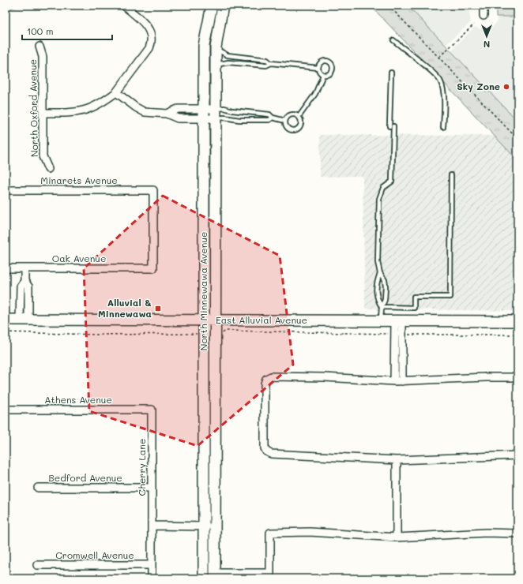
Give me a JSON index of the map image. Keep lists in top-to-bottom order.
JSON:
{
  "streets": {
    "main road": ["North Minnewawa Avenue", "East Alluvial Avenue"],
    "street": [
      "North Oxford Avenue",
      "Minarets Avenue",
      "Oak Avenue",
      "Athens Avenue",
      "Cherry Lane",
      "Bedford Avenue",
      "Cromwell Avenue"
    ]
  },
  "crossings": [
    ["Minarets Avenue", "Oak Avenue"],
    ["North Minnewawa Avenue", "East Alluvial Avenue"],
    ["Athens Avenue", "Cherry Lane"],
    ["Cherry Lane", "Bedford Avenue"],
    ["Cherry Lane", "Cromwell Avenue"]
  ],
  "places": {
    "other": ["Sky Zone"],
    "transit": ["Alluvial & Minnewawa"]
  },
  "scale_bar": "100 m",
  "north": "bottom"
}
